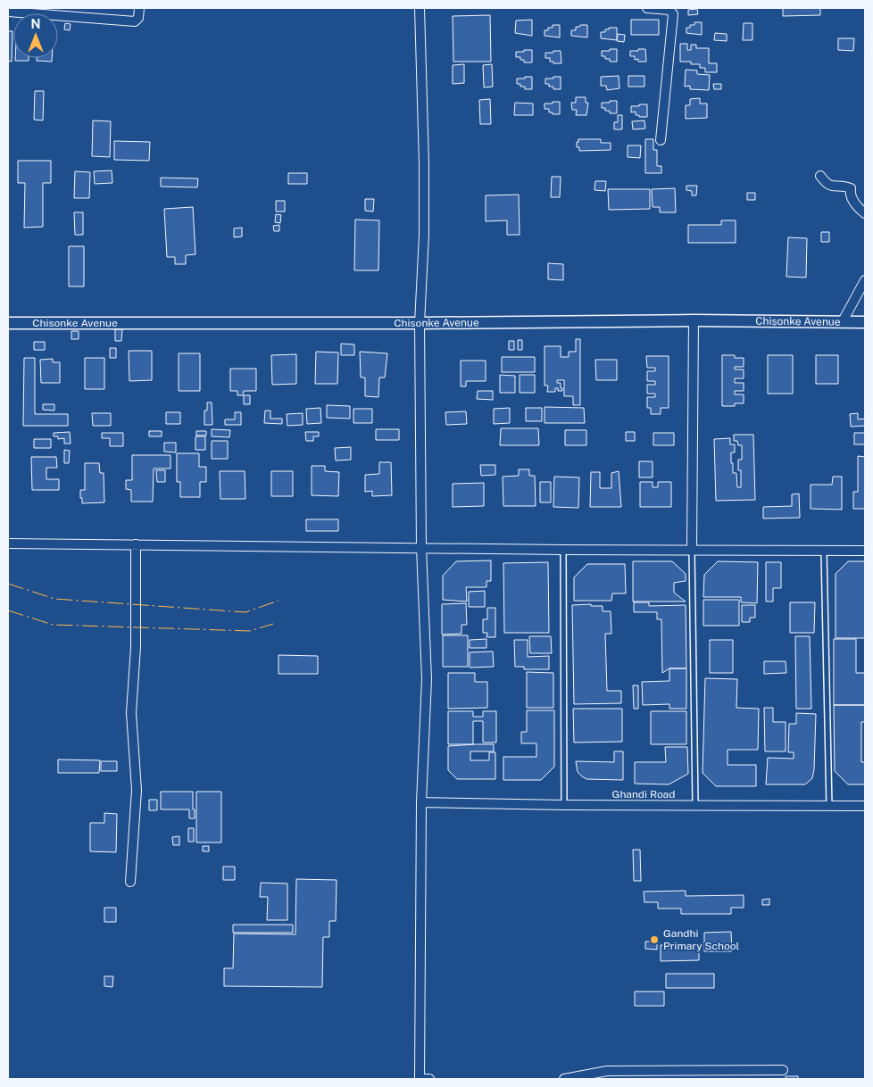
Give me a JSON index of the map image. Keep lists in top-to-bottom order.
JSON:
{
  "streets": {
    "street": ["Chisonke Avenue", "Ghandi Road"]
  },
  "places": ["Gandhi Primary School"],
  "north": "top"
}
